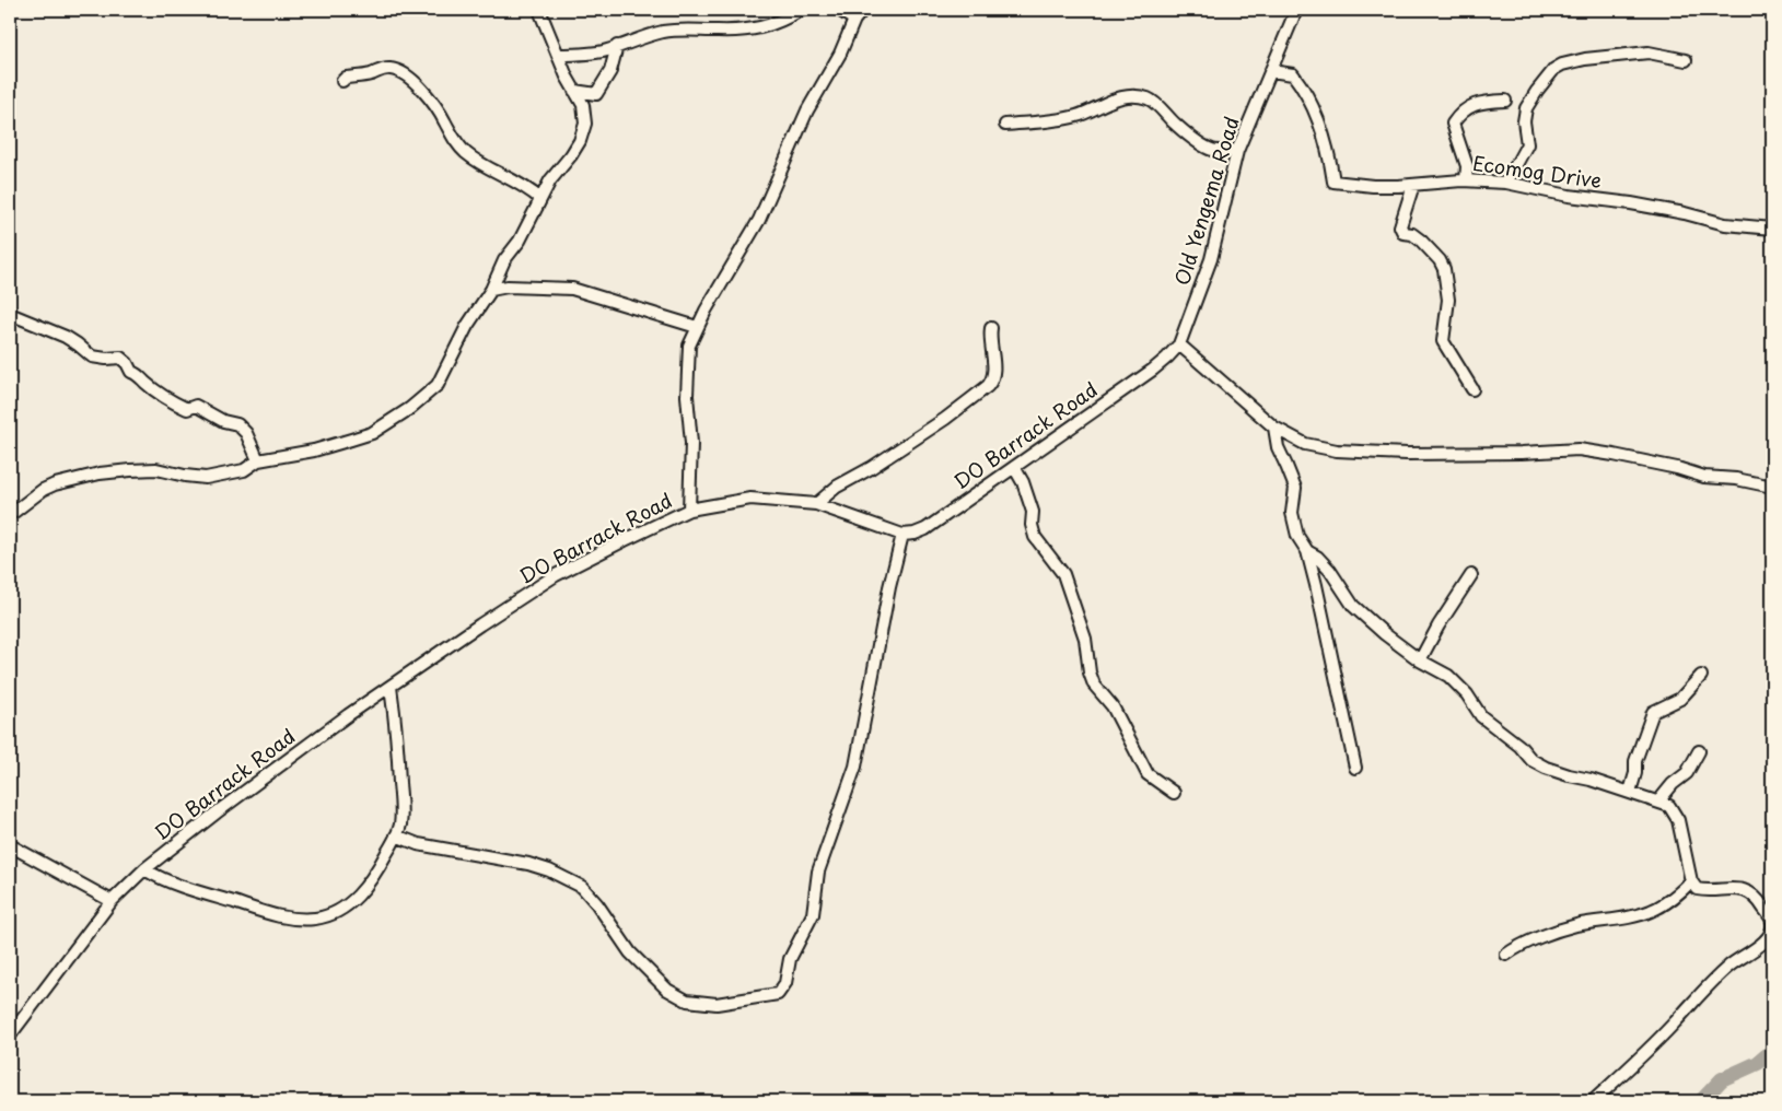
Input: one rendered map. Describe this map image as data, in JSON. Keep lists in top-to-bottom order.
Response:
{
  "streets": {
    "street": ["Ecomog Drive", "Old Yengema Road", "DO Barrack Road"]
  },
  "crossings": [
    ["Ecomog Drive", "Old Yengema Road"],
    ["Old Yengema Road", "DO Barrack Road"]
  ]
}
